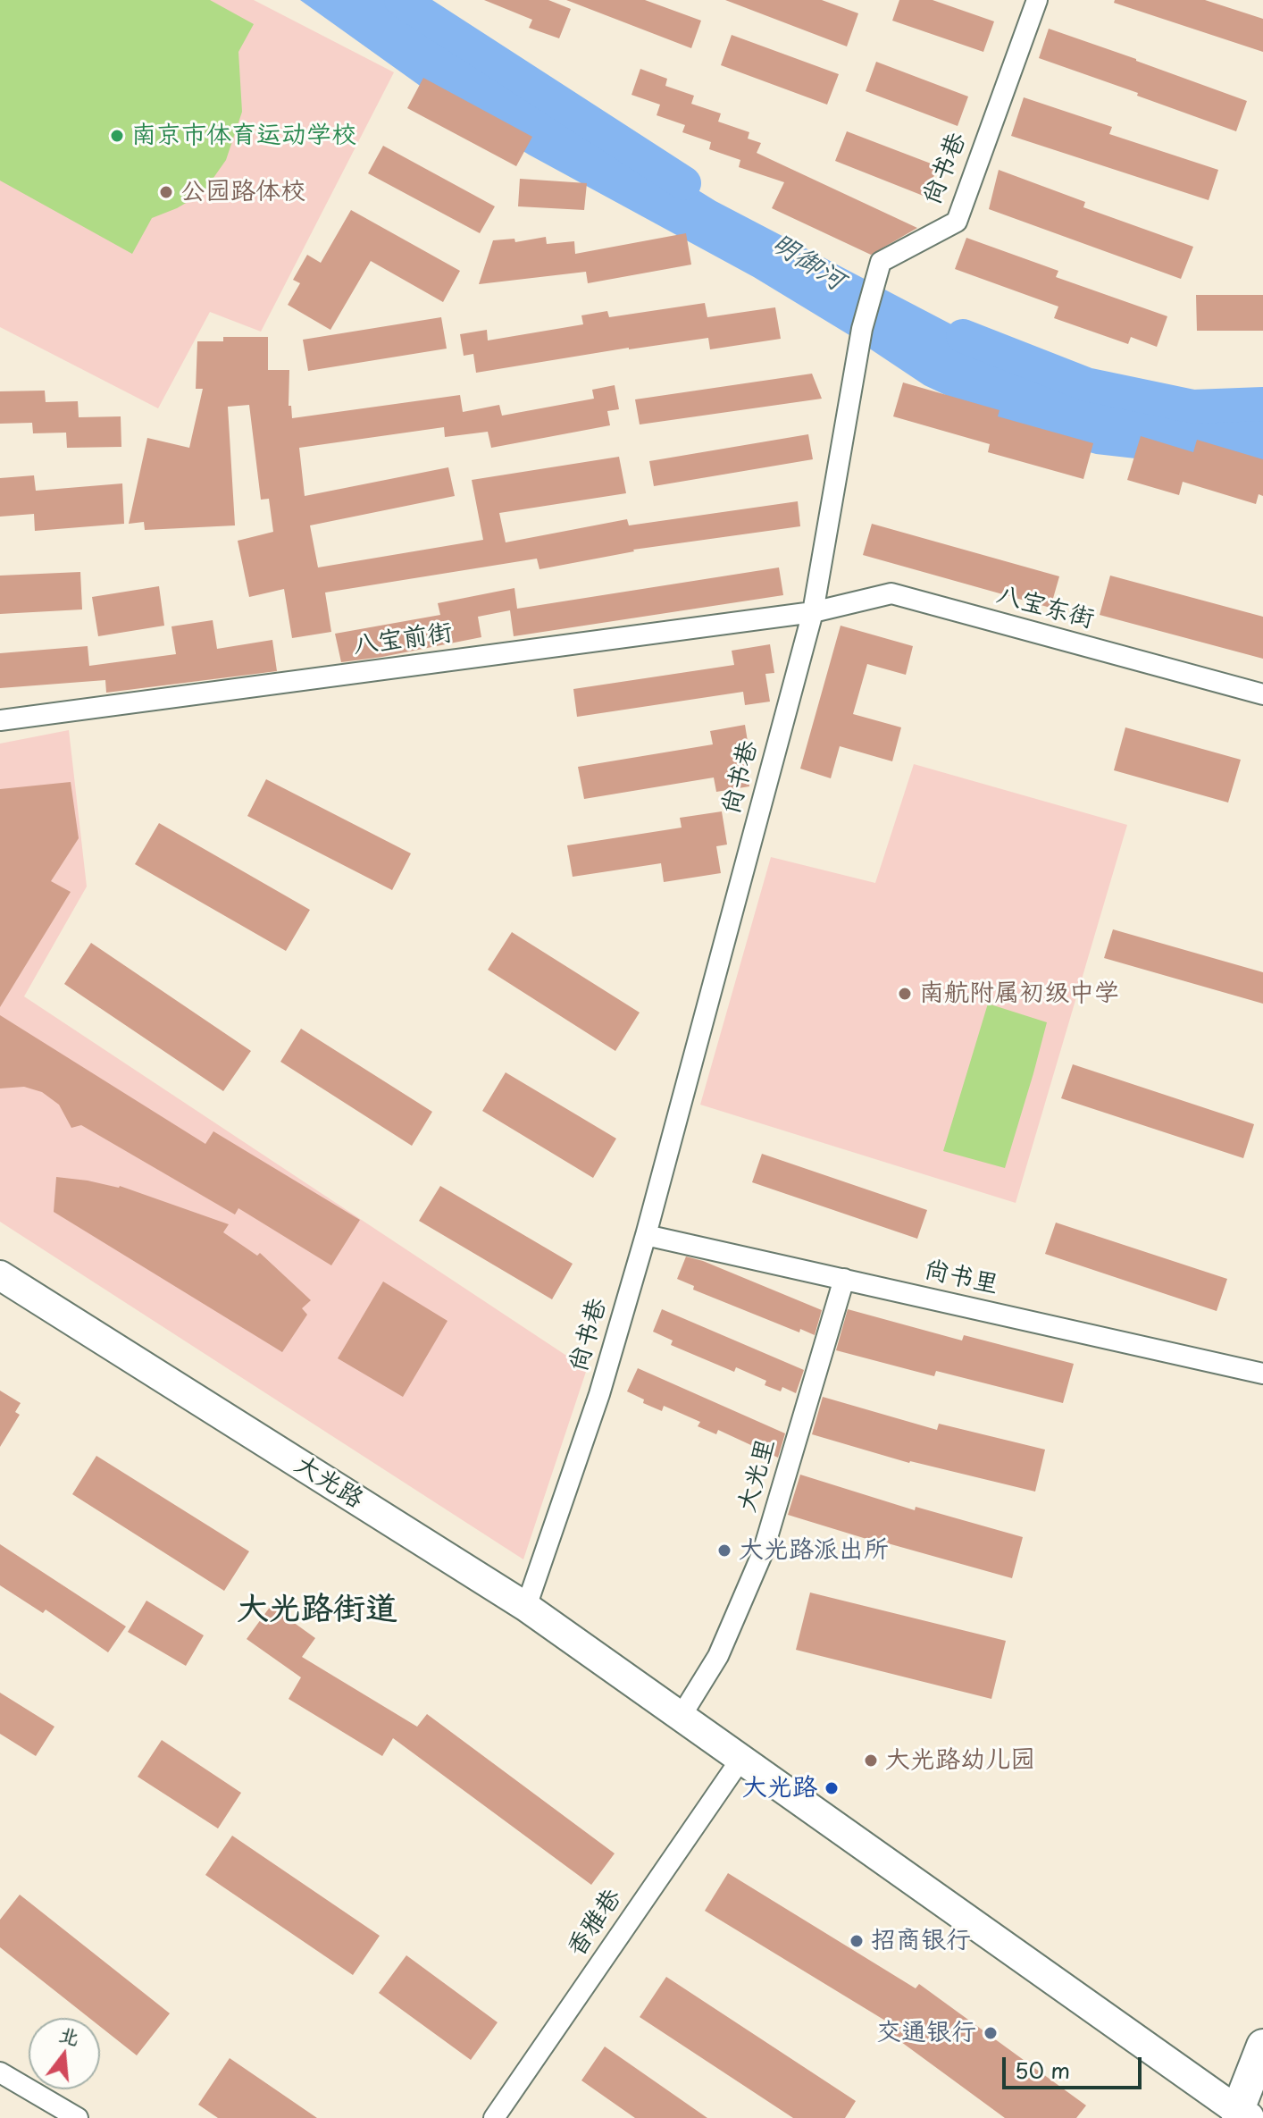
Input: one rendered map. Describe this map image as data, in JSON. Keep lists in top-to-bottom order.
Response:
{
  "streets": {
    "street": [
      "尚书巷",
      "八宝东街",
      "八宝前街",
      "尚书里",
      "大光里",
      "大光路",
      "香雅巷"
    ]
  },
  "crossings": [
    ["尚书巷", "八宝东街"],
    ["尚书巷", "八宝前街"],
    ["尚书巷", "尚书里"],
    ["尚书巷", "大光路"],
    ["八宝东街", "八宝前街"],
    ["尚书里", "大光里"],
    ["大光里", "大光路"],
    ["大光路", "香雅巷"]
  ],
  "districts": ["大光路街道"],
  "water": ["明御河"],
  "places": [
    "南京市体育运动学校",
    "公园路体校",
    "南航附属初级中学",
    "大光路派出所",
    "大光路幼儿园",
    "大光路",
    "招商银行",
    "交通银行"
  ],
  "scale_bar": "50 m",
  "north": "top"
}
